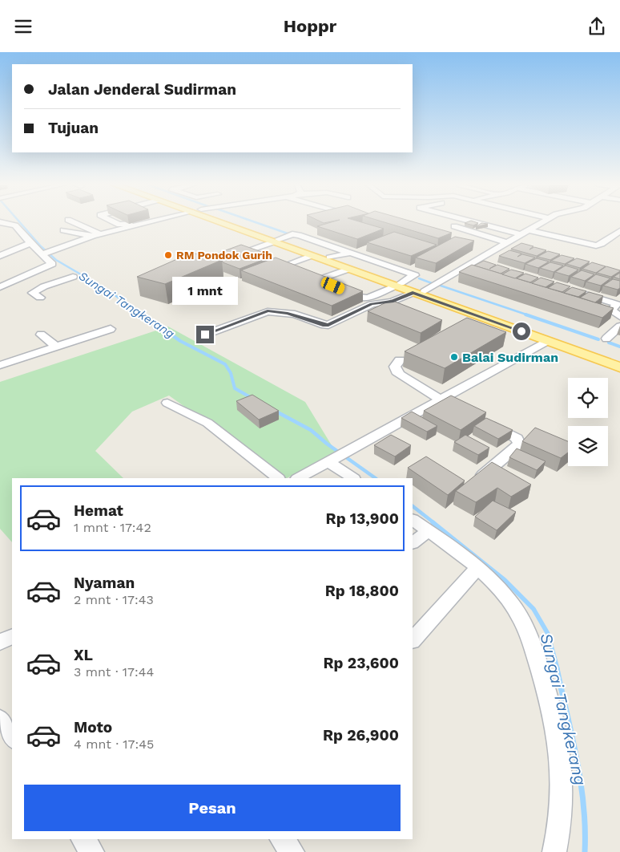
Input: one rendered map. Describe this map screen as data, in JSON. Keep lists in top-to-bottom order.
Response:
{
  "water": ["Sungai Tangkerang"],
  "places": ["RM Pondok Gurih", "Balai Sudirman"],
  "page": {
    "header": "Hoppr",
    "banner": ["Jalan Jenderal Sudirman", "Tujuan"],
    "bubble": "1 mnt",
    "list": [
      {
        "name": "Hemat",
        "note": "1 mnt · 17:42",
        "value": "Rp 13,900"
      },
      {
        "name": "Nyaman",
        "note": "2 mnt · 17:43",
        "value": "Rp 18,800"
      },
      {
        "name": "XL",
        "note": "3 mnt · 17:44",
        "value": "Rp 23,600"
      },
      {
        "name": "Moto",
        "note": "4 mnt · 17:45",
        "value": "Rp 26,900"
      }
    ],
    "buttons": "Pesan"
  }
}
